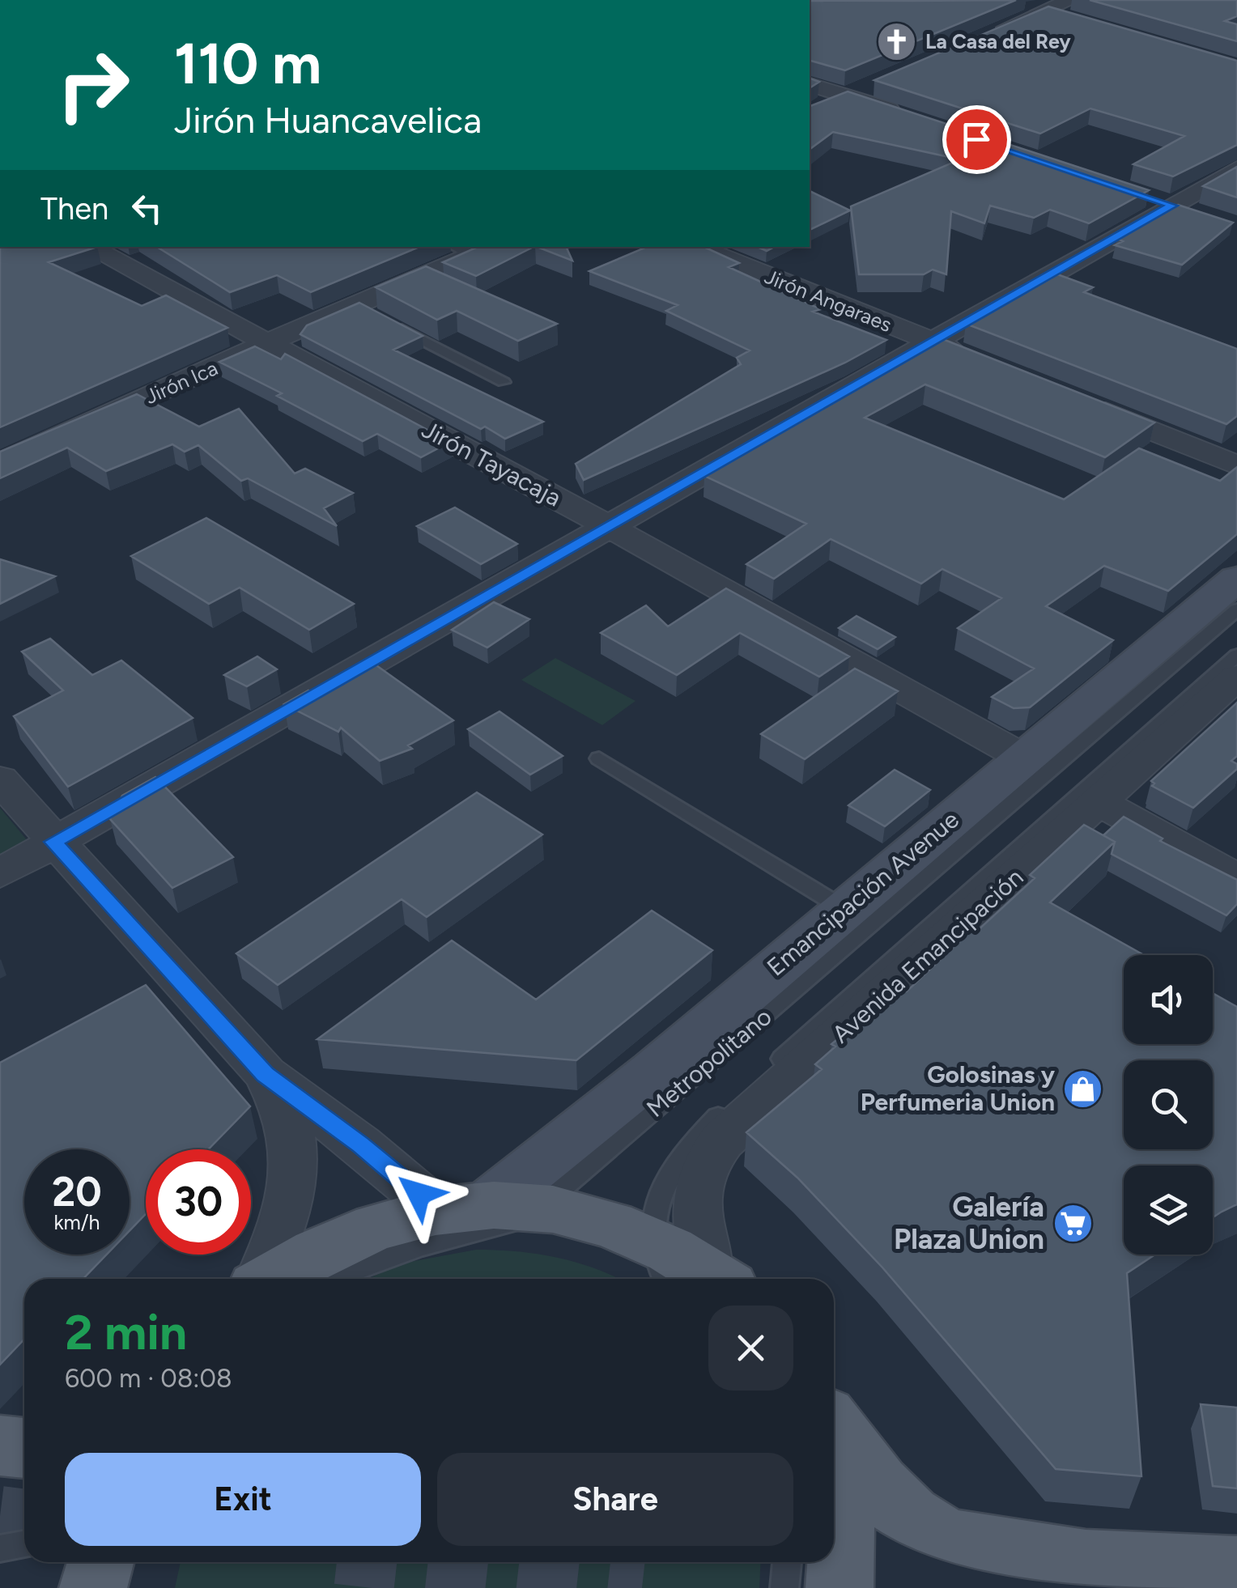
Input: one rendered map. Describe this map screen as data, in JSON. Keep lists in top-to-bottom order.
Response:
{
  "streets": {
    "main road": ["Emancipación Avenue"],
    "street": [
      "Jirón Angaraes",
      "Jirón Ica",
      "Jirón Tayacaja",
      "Avenida Emancipación"
    ],
    "lane": ["Metropolitano"]
  },
  "crossings": [
    ["Jirón Ica", "Jirón Tayacaja"],
    ["Jirón Tayacaja", "Emancipación Avenue"],
    ["Emancipación Avenue", "Metropolitano"],
    ["Avenida Emancipación", "Metropolitano"]
  ],
  "places": {
    "church": ["La Casa del Rey"],
    "shop": ["Golosinas y Perfumeria Union"],
    "supermarket": ["Galería Plaza Union"]
  },
  "page": {
    "turn": ["110 m", "Jirón Huancavelica"],
    "then": "Then",
    "speed": "20 km/h",
    "limit": "30",
    "heading": ["2 min", "600 m · 08:08"],
    "buttons": ["Exit", "Share"]
  }
}
